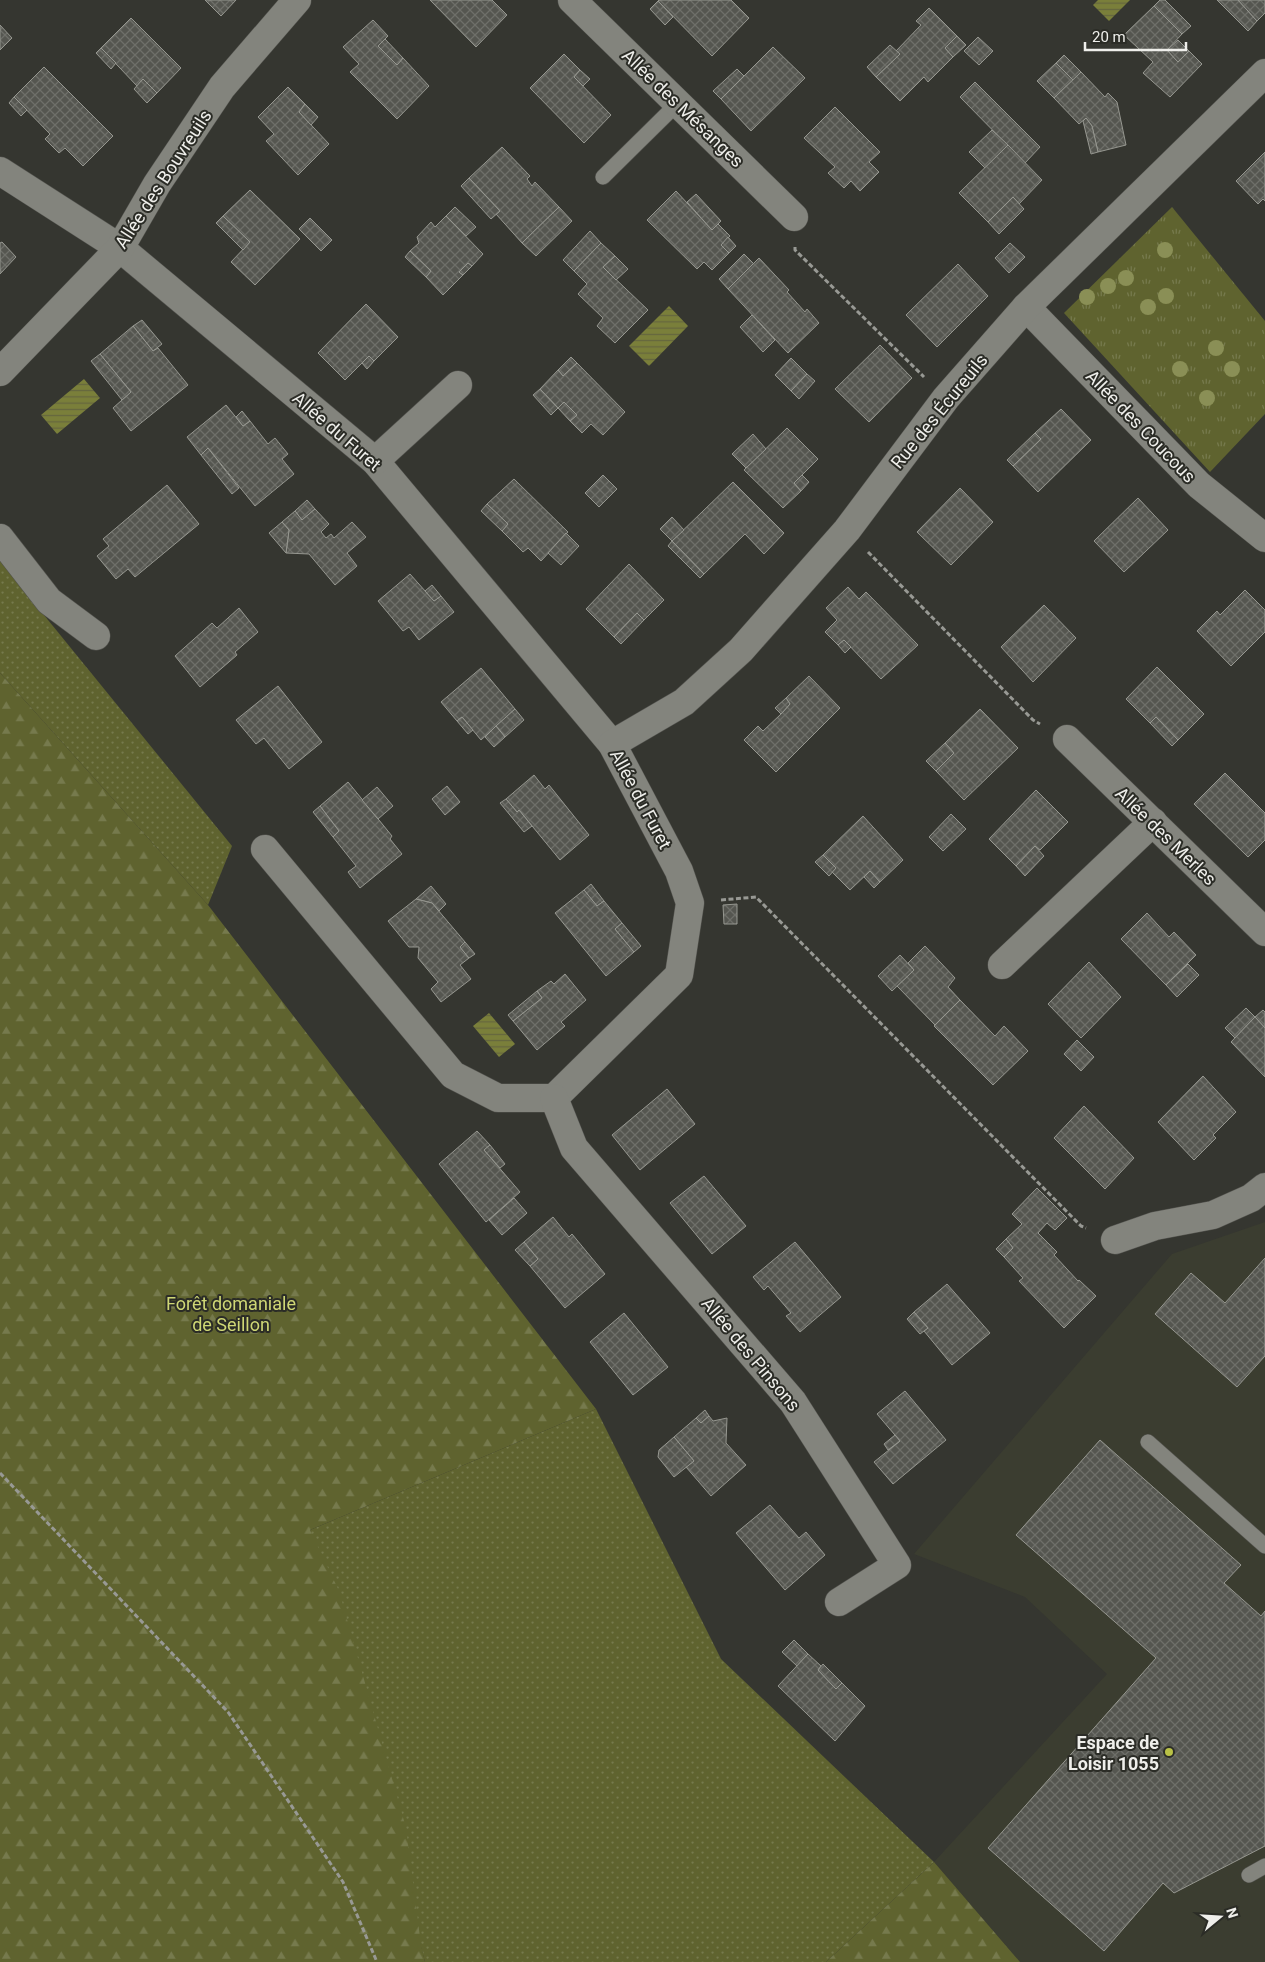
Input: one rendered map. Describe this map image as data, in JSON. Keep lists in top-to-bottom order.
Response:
{
  "streets": {
    "street": [
      "Allée des Mésanges",
      "Allée des Bouvreuils",
      "Rue des Écureuils",
      "Allée des Coucous",
      "Allée du Furet",
      "Allée des Merles",
      "Allée des Pinsons"
    ]
  },
  "crossings": [
    ["Allée des Bouvreuils", "Allée du Furet"],
    ["Rue des Écureuils", "Allée des Coucous"],
    ["Rue des Écureuils", "Allée du Furet"],
    ["Allée du Furet", "Allée des Pinsons"]
  ],
  "parks": ["Forêt domaniale de Seillon"],
  "places": ["Espace de Loisir 1055"],
  "scale_bar": "20 m",
  "north": "right"
}
